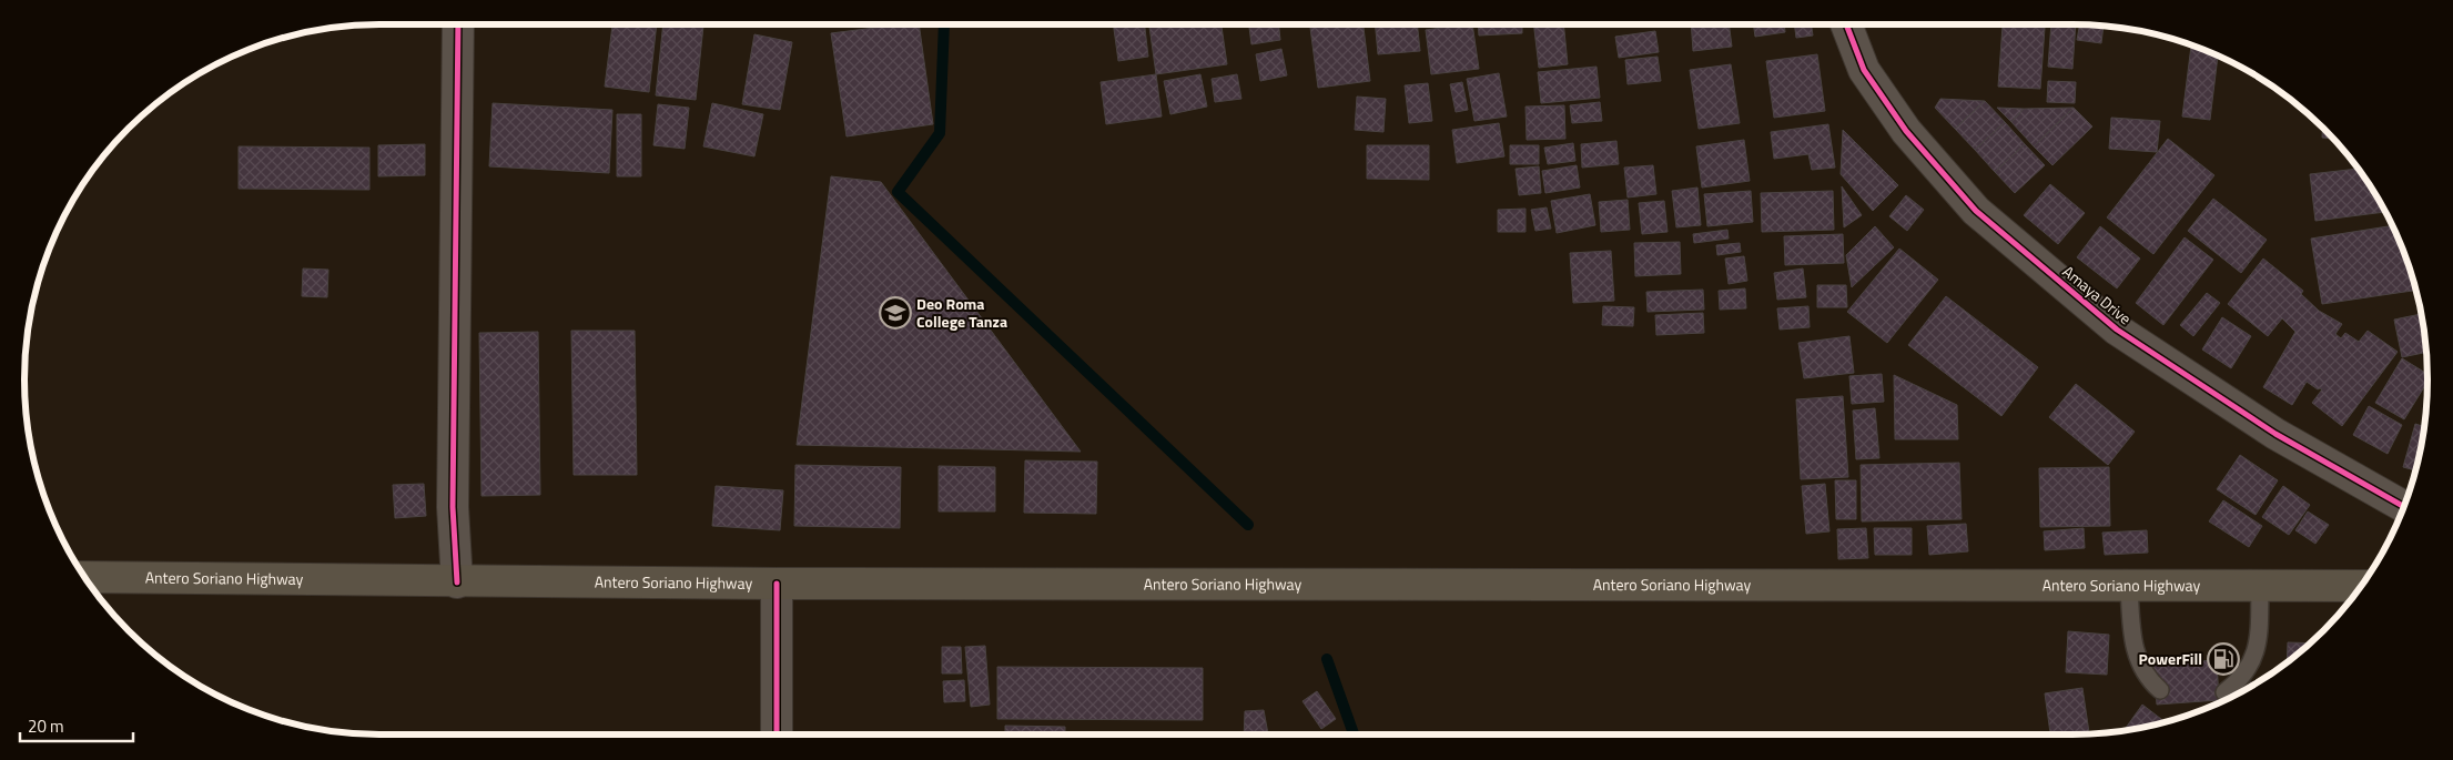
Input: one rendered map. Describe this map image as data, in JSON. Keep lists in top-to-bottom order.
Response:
{
  "streets": {
    "main road": ["Antero Soriano Highway"],
    "street": ["Amaya Drive"]
  },
  "places": {
    "school or university": ["Deo Roma College Tanza"],
    "fuel station": ["PowerFill"]
  },
  "scale_bar": "20 m"
}
